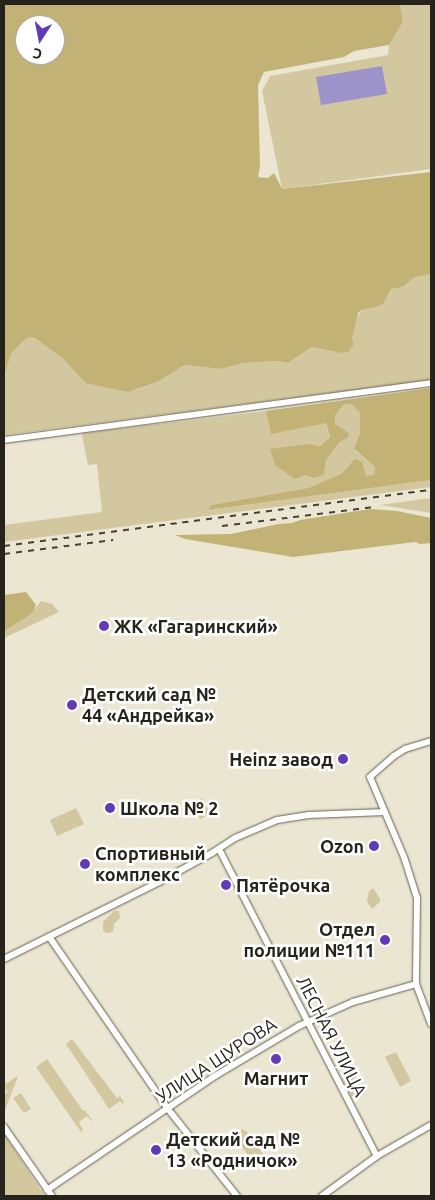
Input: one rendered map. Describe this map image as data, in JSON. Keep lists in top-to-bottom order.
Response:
{
  "streets": {
    "street": ["ЛЕСНАЯ УЛИЦА", "УЛИЦА ЩУРОВА"]
  },
  "crossings": [
    ["ЛЕСНАЯ УЛИЦА", "УЛИЦА ЩУРОВА"]
  ],
  "places": [
    "ЖК «Гагаринский»",
    "Детский сад № 44 «Андрейка»",
    "Heinz завод",
    "Школа № 2",
    "Ozon",
    "Спортивный комплекс",
    "Пятёрочка",
    "Отдел полиции №111",
    "Магнит",
    "Детский сад № 13 «Родничок»"
  ],
  "north": "bottom"
}
